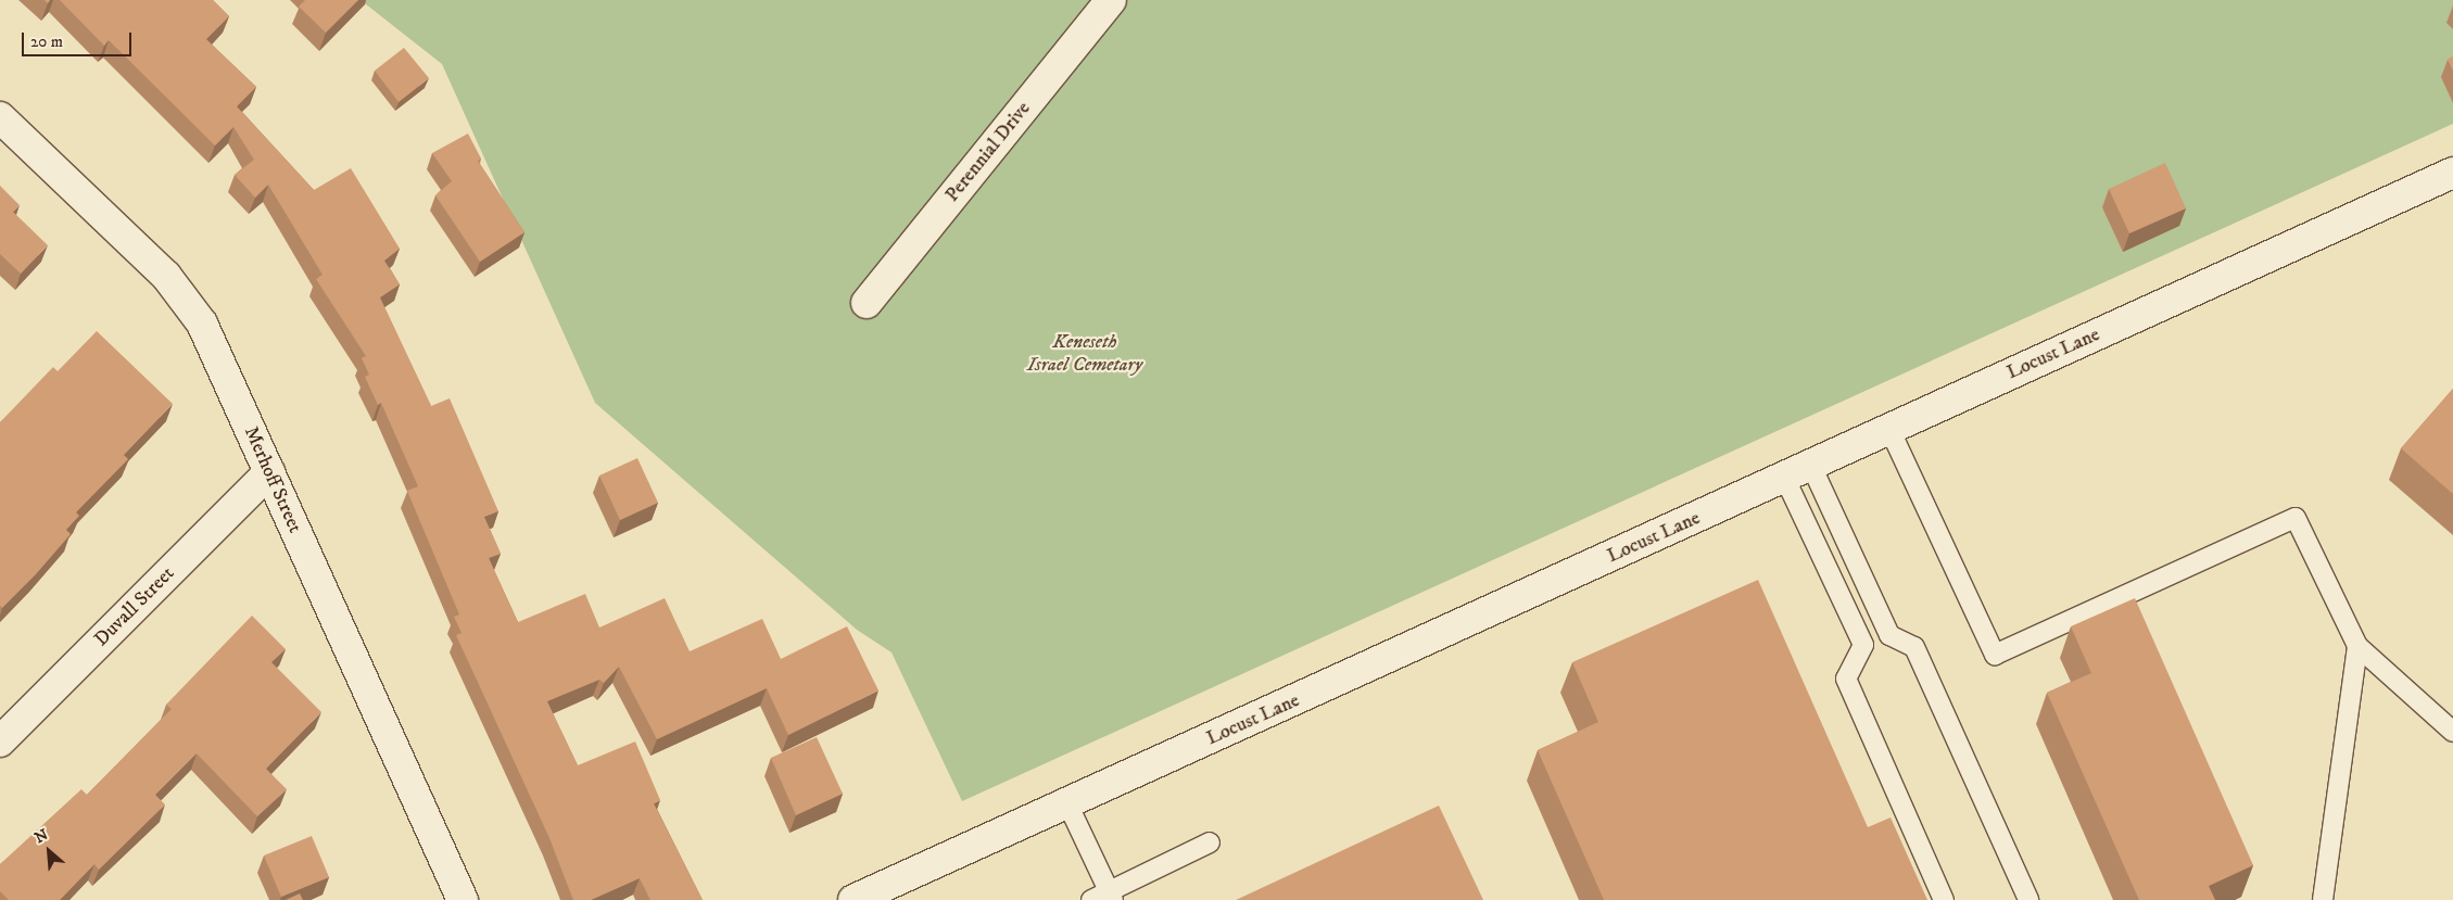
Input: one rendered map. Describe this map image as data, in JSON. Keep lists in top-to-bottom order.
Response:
{
  "streets": {
    "street": [
      "Perennial Drive",
      "Locust Lane",
      "Merhoff Street",
      "Duvall Street"
    ]
  },
  "crossings": [
    ["Merhoff Street", "Duvall Street"]
  ],
  "parks": ["Keneseth Israel Cemetary"],
  "scale_bar": "20 m",
  "north": "top left"
}
